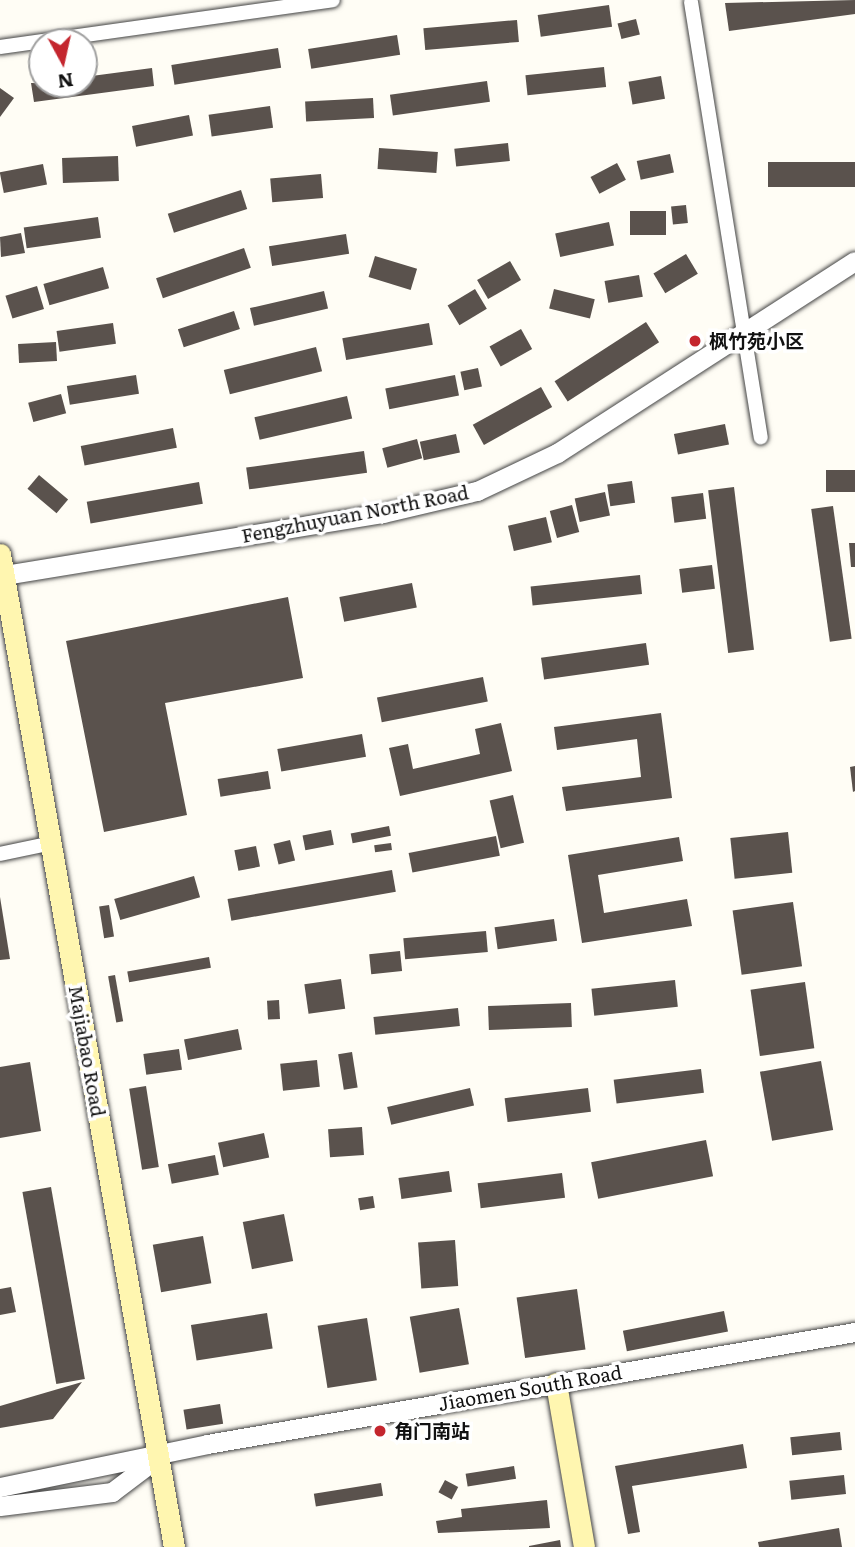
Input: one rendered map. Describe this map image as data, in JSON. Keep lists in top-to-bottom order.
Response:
{
  "streets": {
    "main road": ["Majiabao Road"],
    "street": ["Fengzhuyuan North Road", "Jiaomen South Road"]
  },
  "crossings": [
    ["Fengzhuyuan North Road", "Majiabao Road"],
    ["Majiabao Road", "Jiaomen South Road"]
  ],
  "places": ["枫竹苑小区", "角门南站"],
  "north": "bottom"
}
